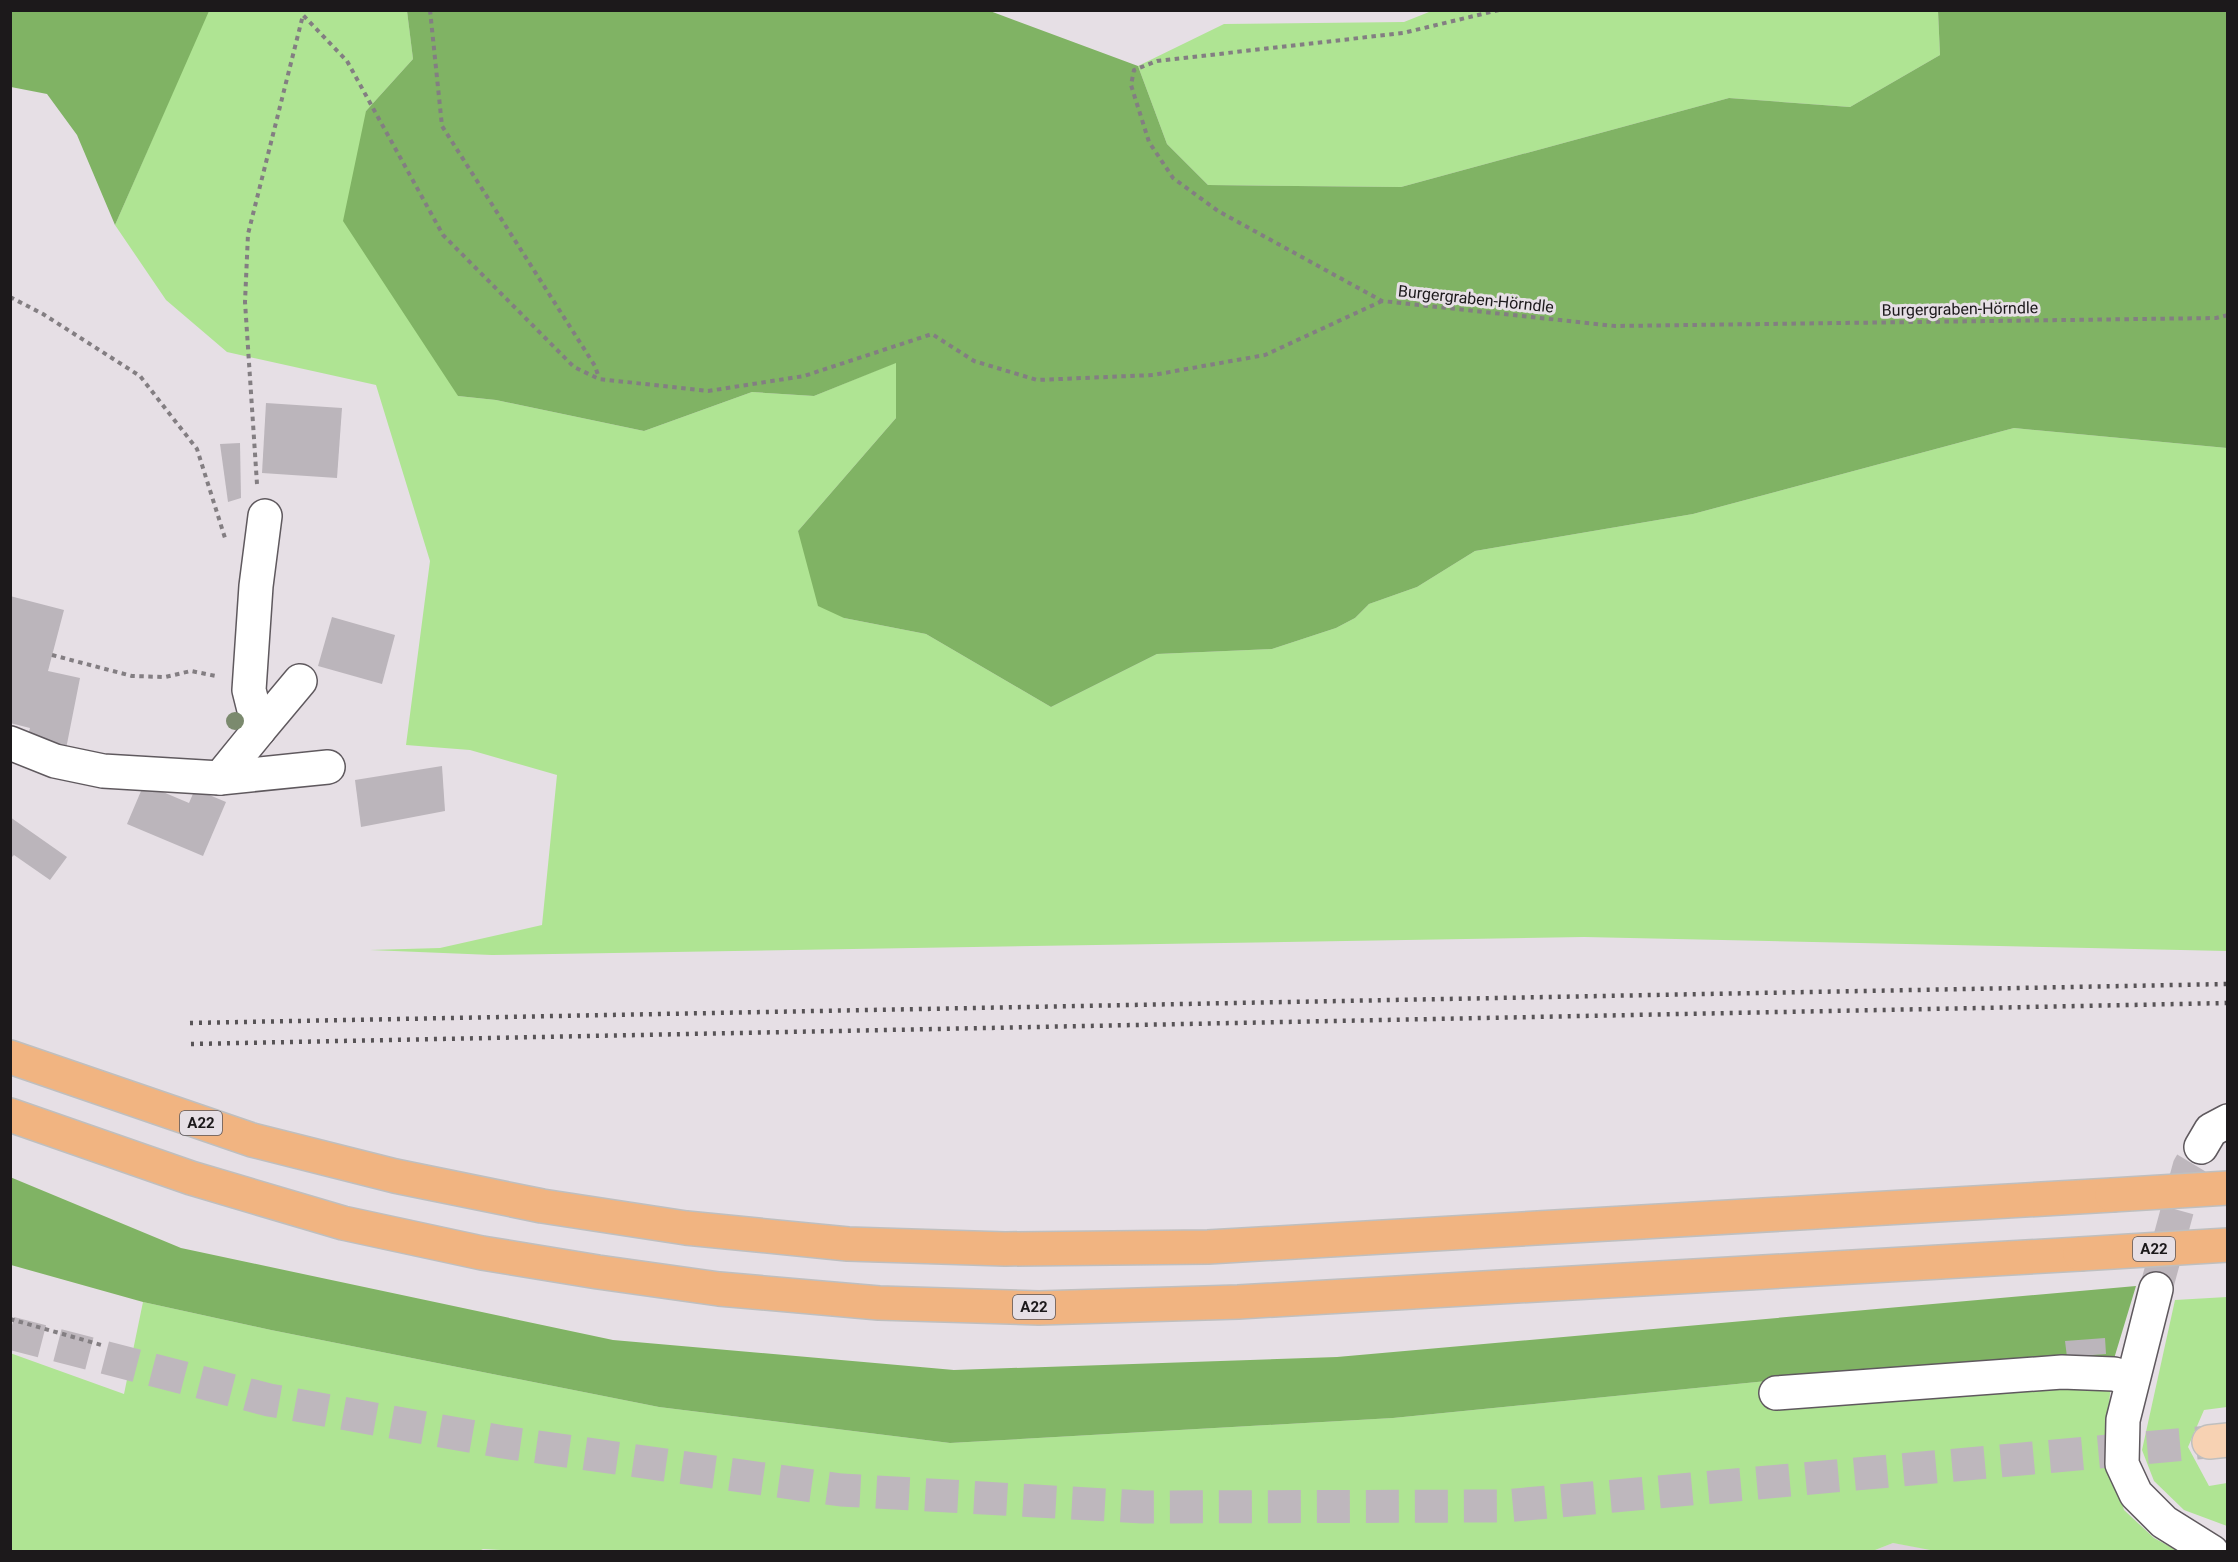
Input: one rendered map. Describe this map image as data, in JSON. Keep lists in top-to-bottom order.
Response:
{
  "streets": {
    "highway": ["A22"],
    "path": ["Burgergraben-Hörndle"]
  }
}
